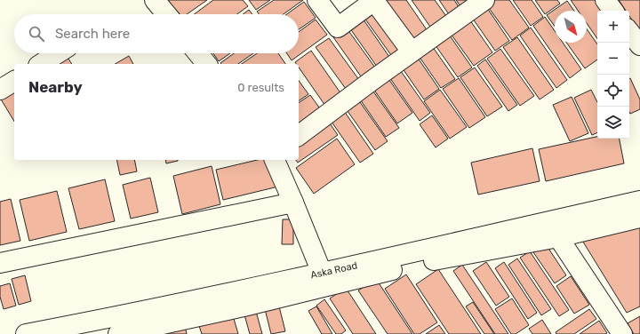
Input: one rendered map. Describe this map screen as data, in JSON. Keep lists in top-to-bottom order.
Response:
{
  "streets": {
    "main road": ["Aska Road"]
  },
  "north": "bottom right",
  "page": {
    "map_buttons": ["+", "−"],
    "search": "Search here",
    "heading": ["Nearby", "0 results"]
  }
}
